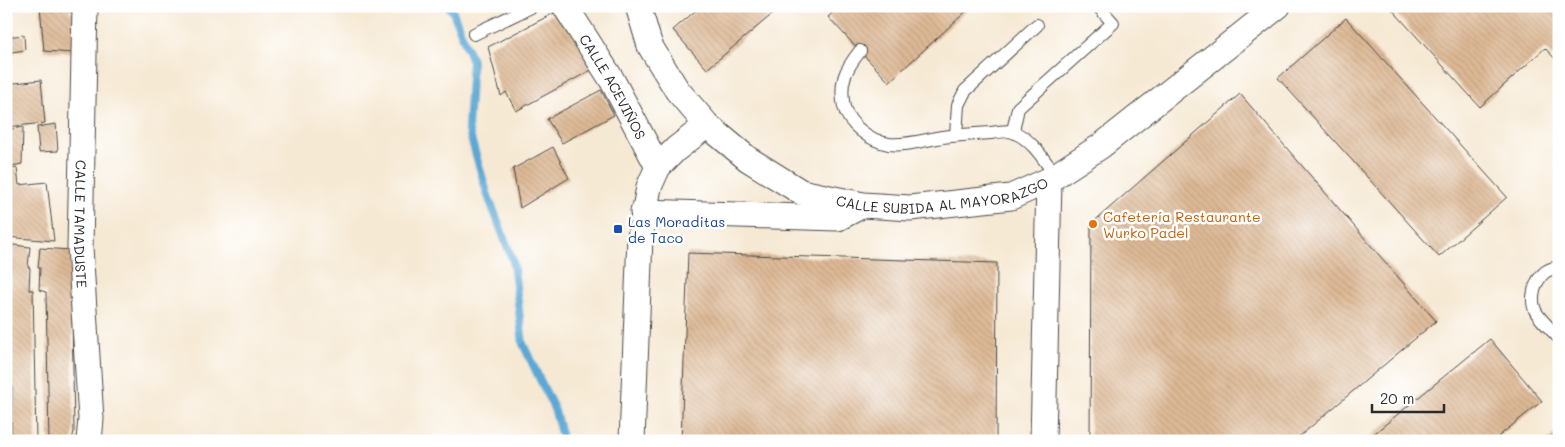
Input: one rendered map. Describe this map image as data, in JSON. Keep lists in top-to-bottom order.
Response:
{
  "streets": {
    "street": ["CALLE ACEVIÑOS", "CALLE SUBIDA AL MAYORAZGO", "CALLE TAMADUSTE"]
  },
  "places": {
    "other": ["Cafetería Restaurante Wurko Padel"],
    "transit": ["Las Moraditas de Taco"]
  },
  "scale_bar": "20 m"
}
